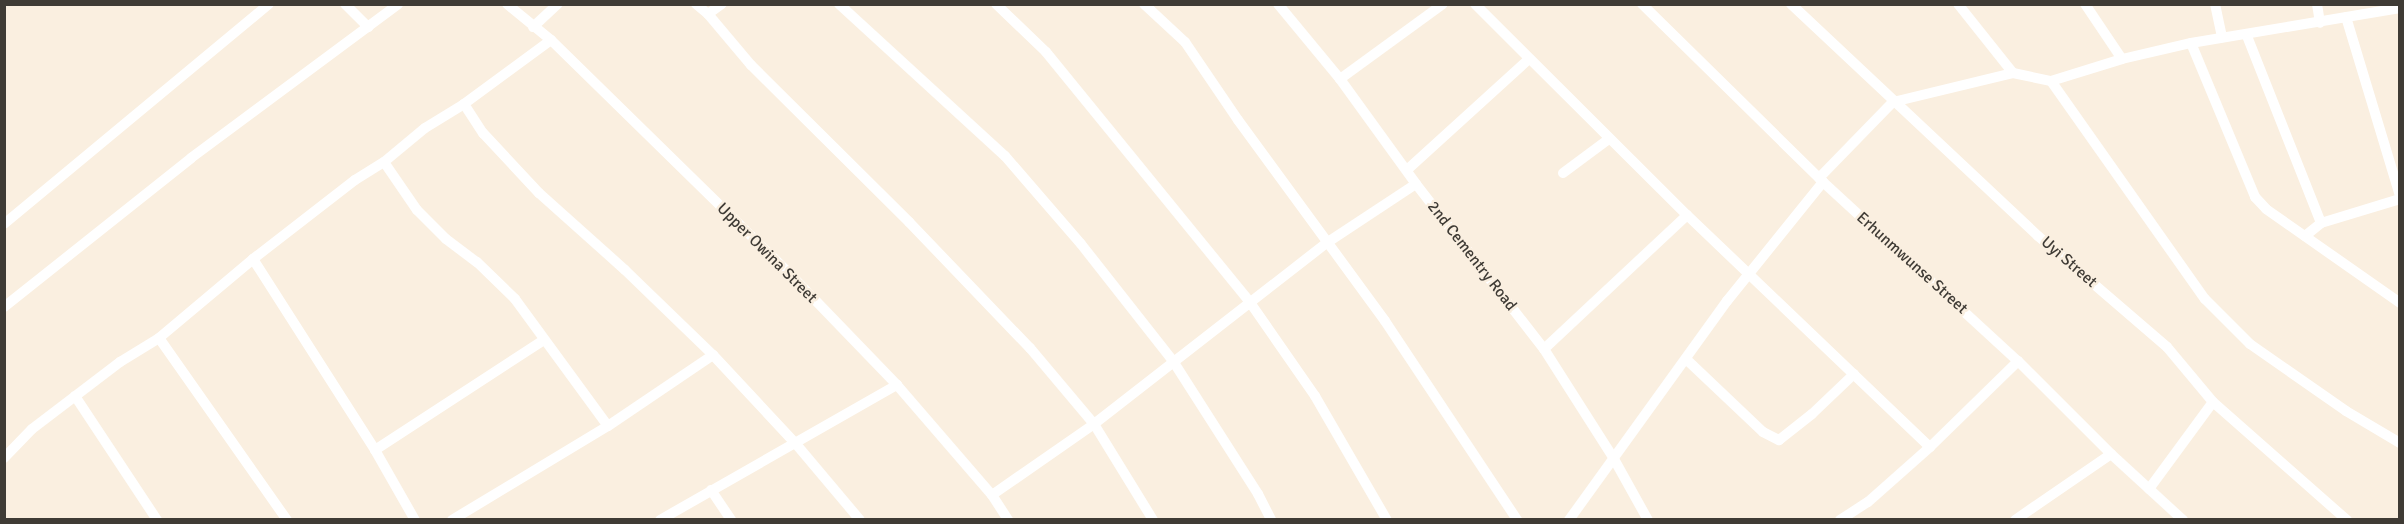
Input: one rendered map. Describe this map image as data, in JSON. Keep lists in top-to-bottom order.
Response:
{
  "streets": {
    "street": [
      "Upper Owina Street",
      "2nd Cementry Road",
      "Uyi Street",
      "Erhunmwunse Street"
    ]
  }
}
